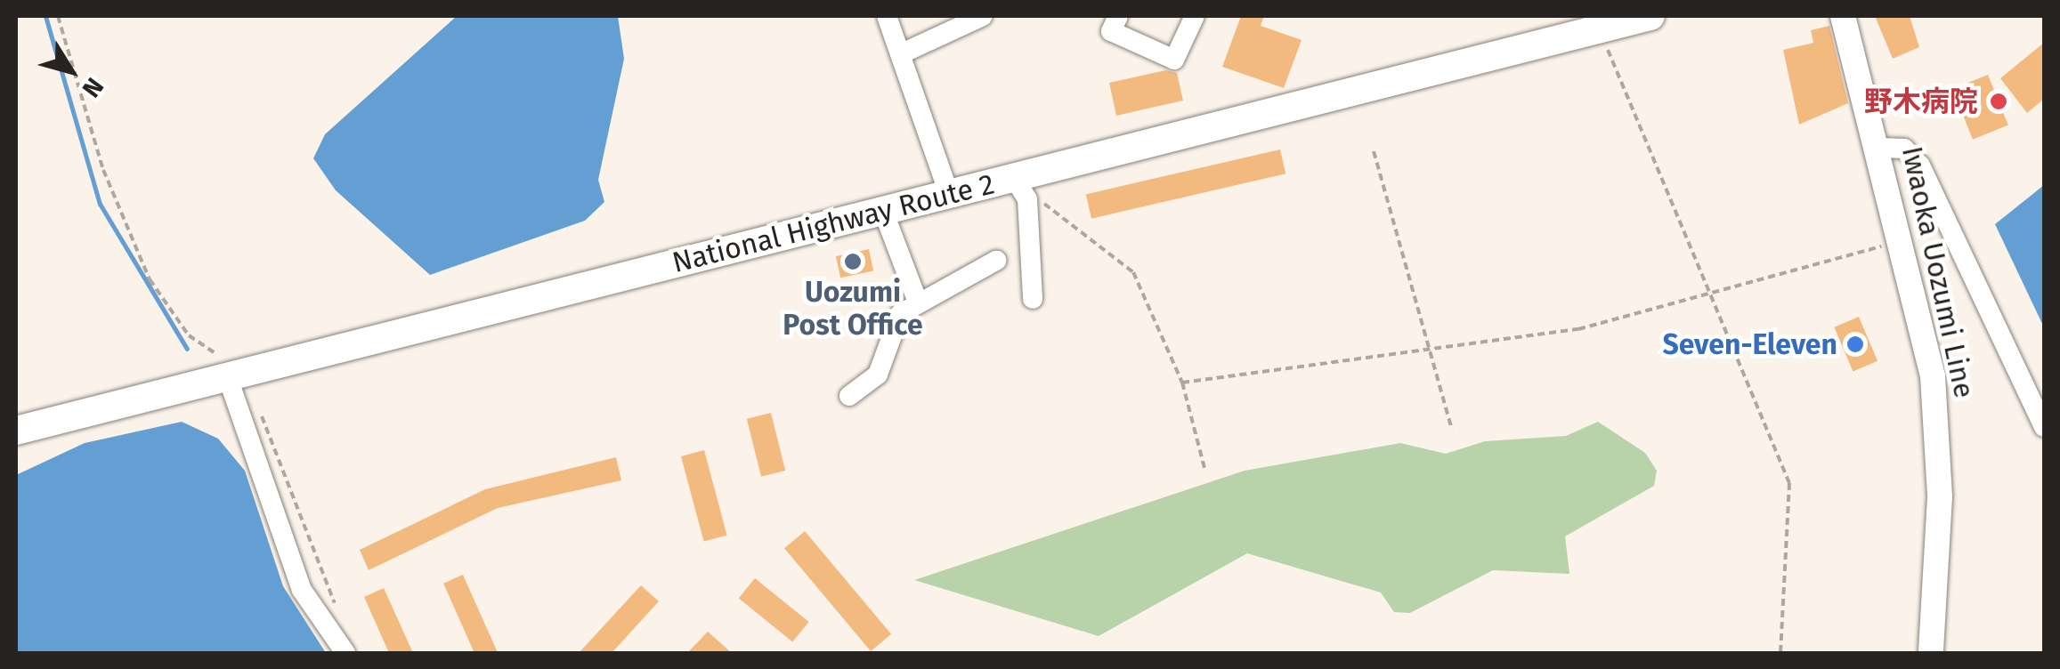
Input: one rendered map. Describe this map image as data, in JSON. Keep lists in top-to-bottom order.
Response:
{
  "streets": {
    "highway": ["National Highway Route 2"],
    "main road": ["Iwaoka Uozumi Line"]
  },
  "places": ["野木病院", "Uozumi Post Office", "Seven-Eleven"],
  "north": "bottom right"
}
